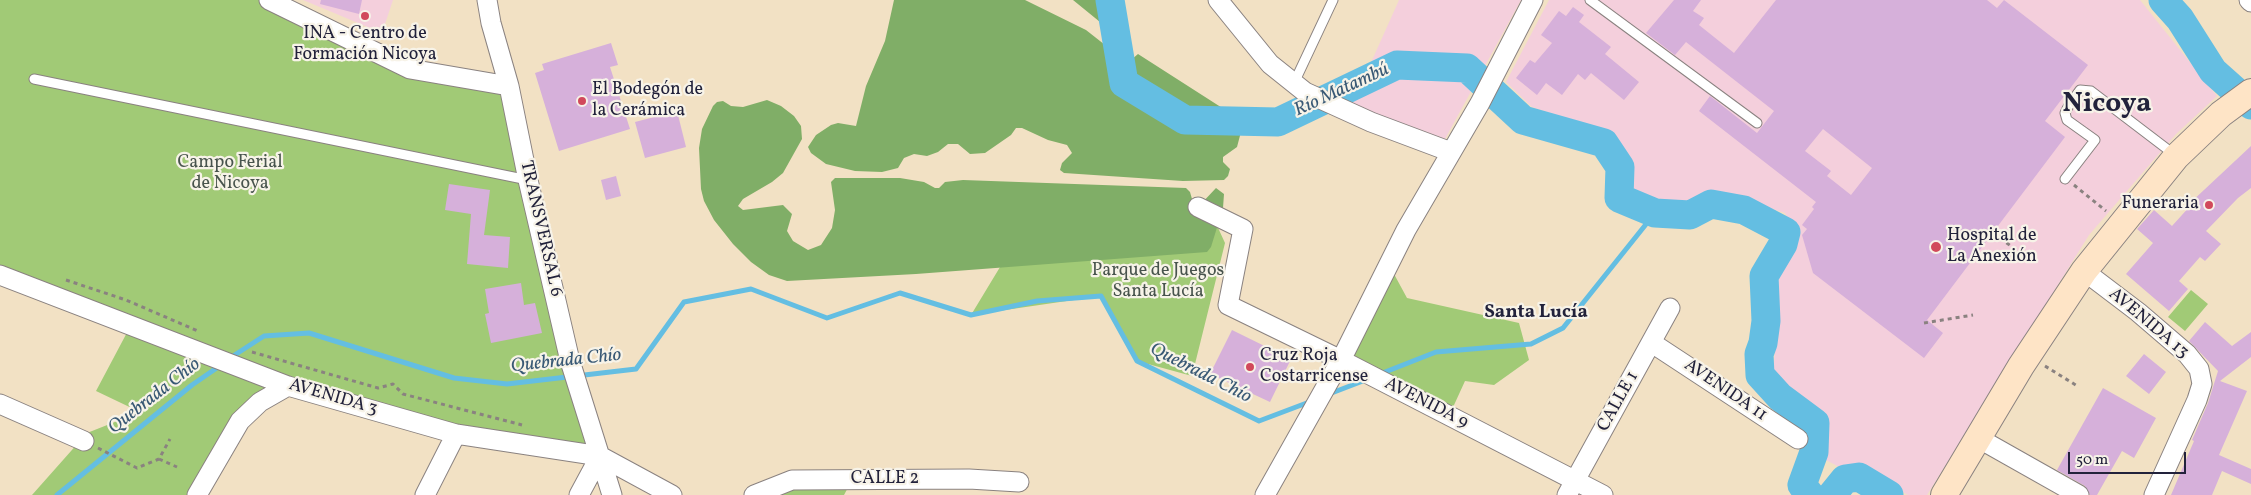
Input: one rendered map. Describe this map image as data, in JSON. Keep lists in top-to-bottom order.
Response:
{
  "streets": {
    "street": [
      "TRANSVERSAL 6",
      "AVENIDA 13",
      "AVENIDA 11",
      "AVENIDA 3",
      "CALLE 1",
      "AVENIDA 9",
      "CALLE 2"
    ]
  },
  "crossings": [
    ["TRANSVERSAL 6", "AVENIDA 3"],
    ["AVENIDA 11", "CALLE 1"],
    ["CALLE 1", "AVENIDA 9"]
  ],
  "districts": ["Nicoya", "Santa Lucía"],
  "water": ["Río Matambú", "Quebrada Chío"],
  "parks": ["Campo Ferial de Nicoya", "Parque de Juegos Santa Lucía"],
  "places": [
    "INA - Centro de Formación Nicoya",
    "El Bodegón de la Cerámica",
    "Funeraria",
    "Hospital de La Anexión",
    "Cruz Roja Costarricense"
  ],
  "scale_bar": "50 m"
}
